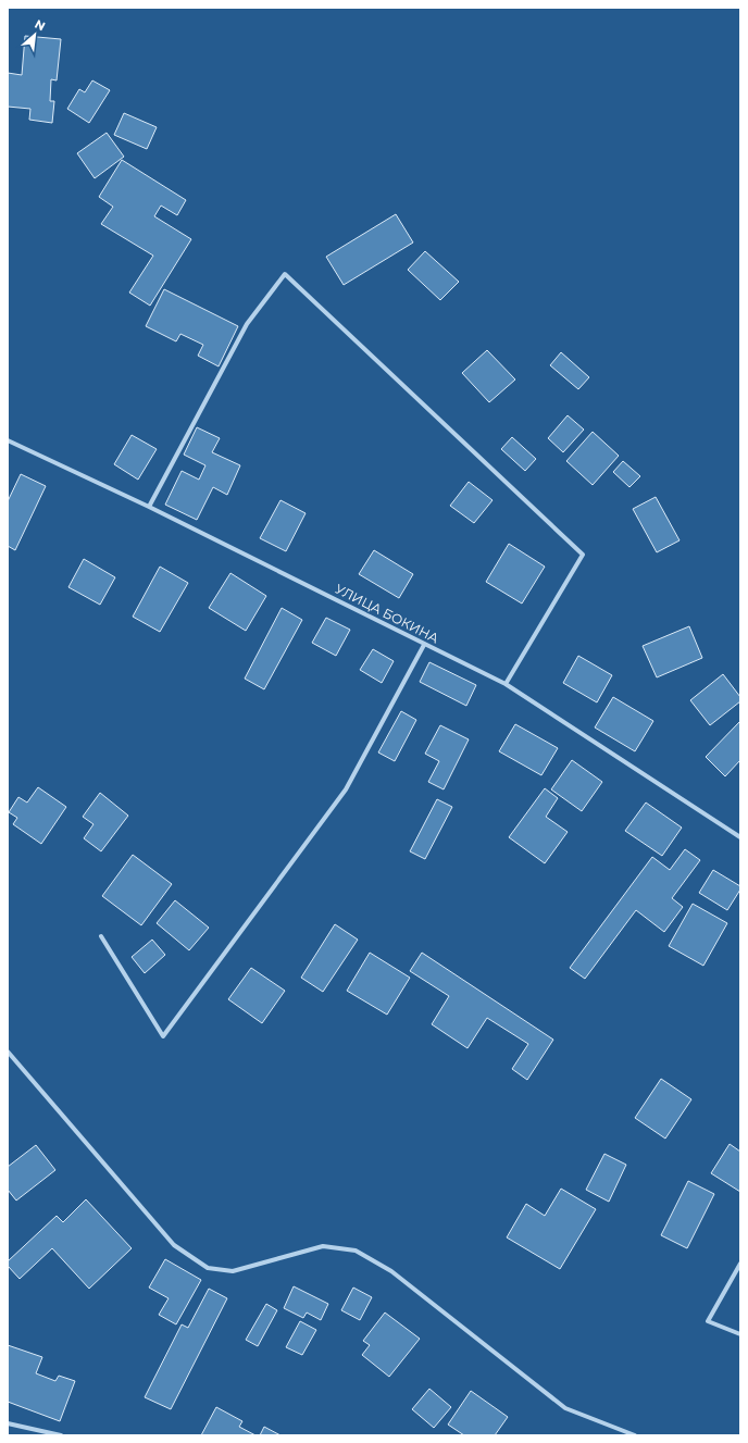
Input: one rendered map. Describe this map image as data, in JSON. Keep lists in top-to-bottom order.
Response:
{
  "streets": {
    "street": ["УЛИЦА БОКИНА"]
  },
  "north": "top right"
}
